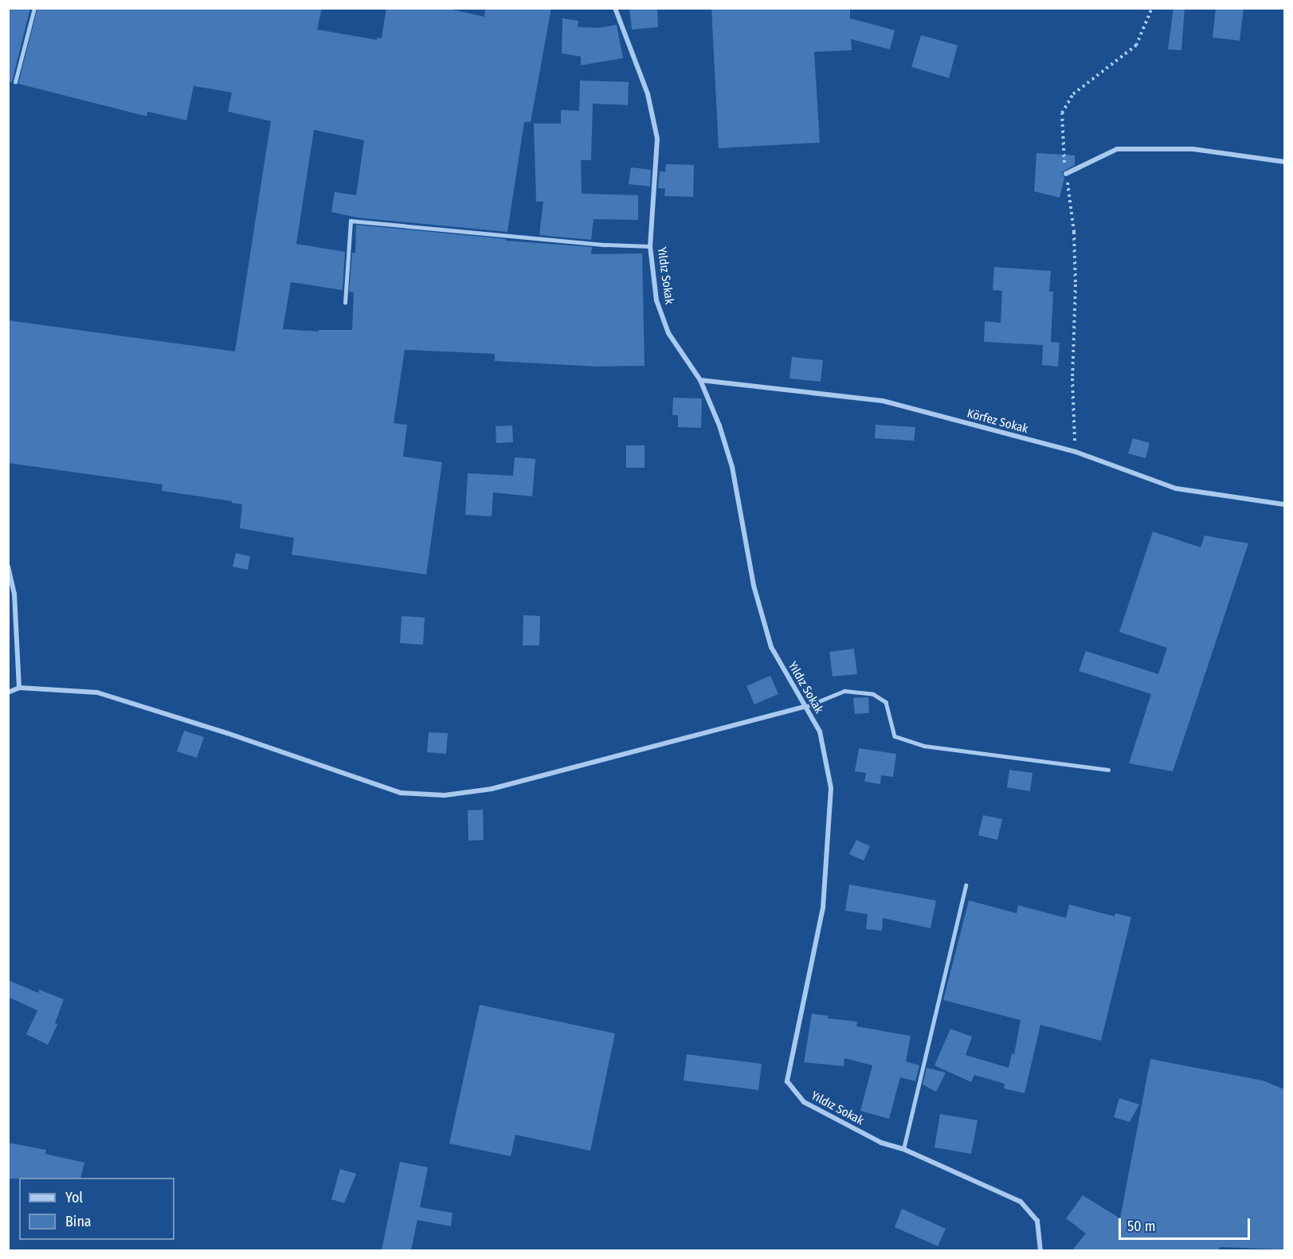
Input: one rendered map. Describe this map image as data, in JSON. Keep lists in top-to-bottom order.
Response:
{
  "streets": {
    "street": ["Yıldız Sokak", "Körfez Sokak"]
  },
  "crossings": [
    ["Yıldız Sokak", "Körfez Sokak"]
  ],
  "legend": ["Yol", "Bina"],
  "scale_bar": "50 m"
}
